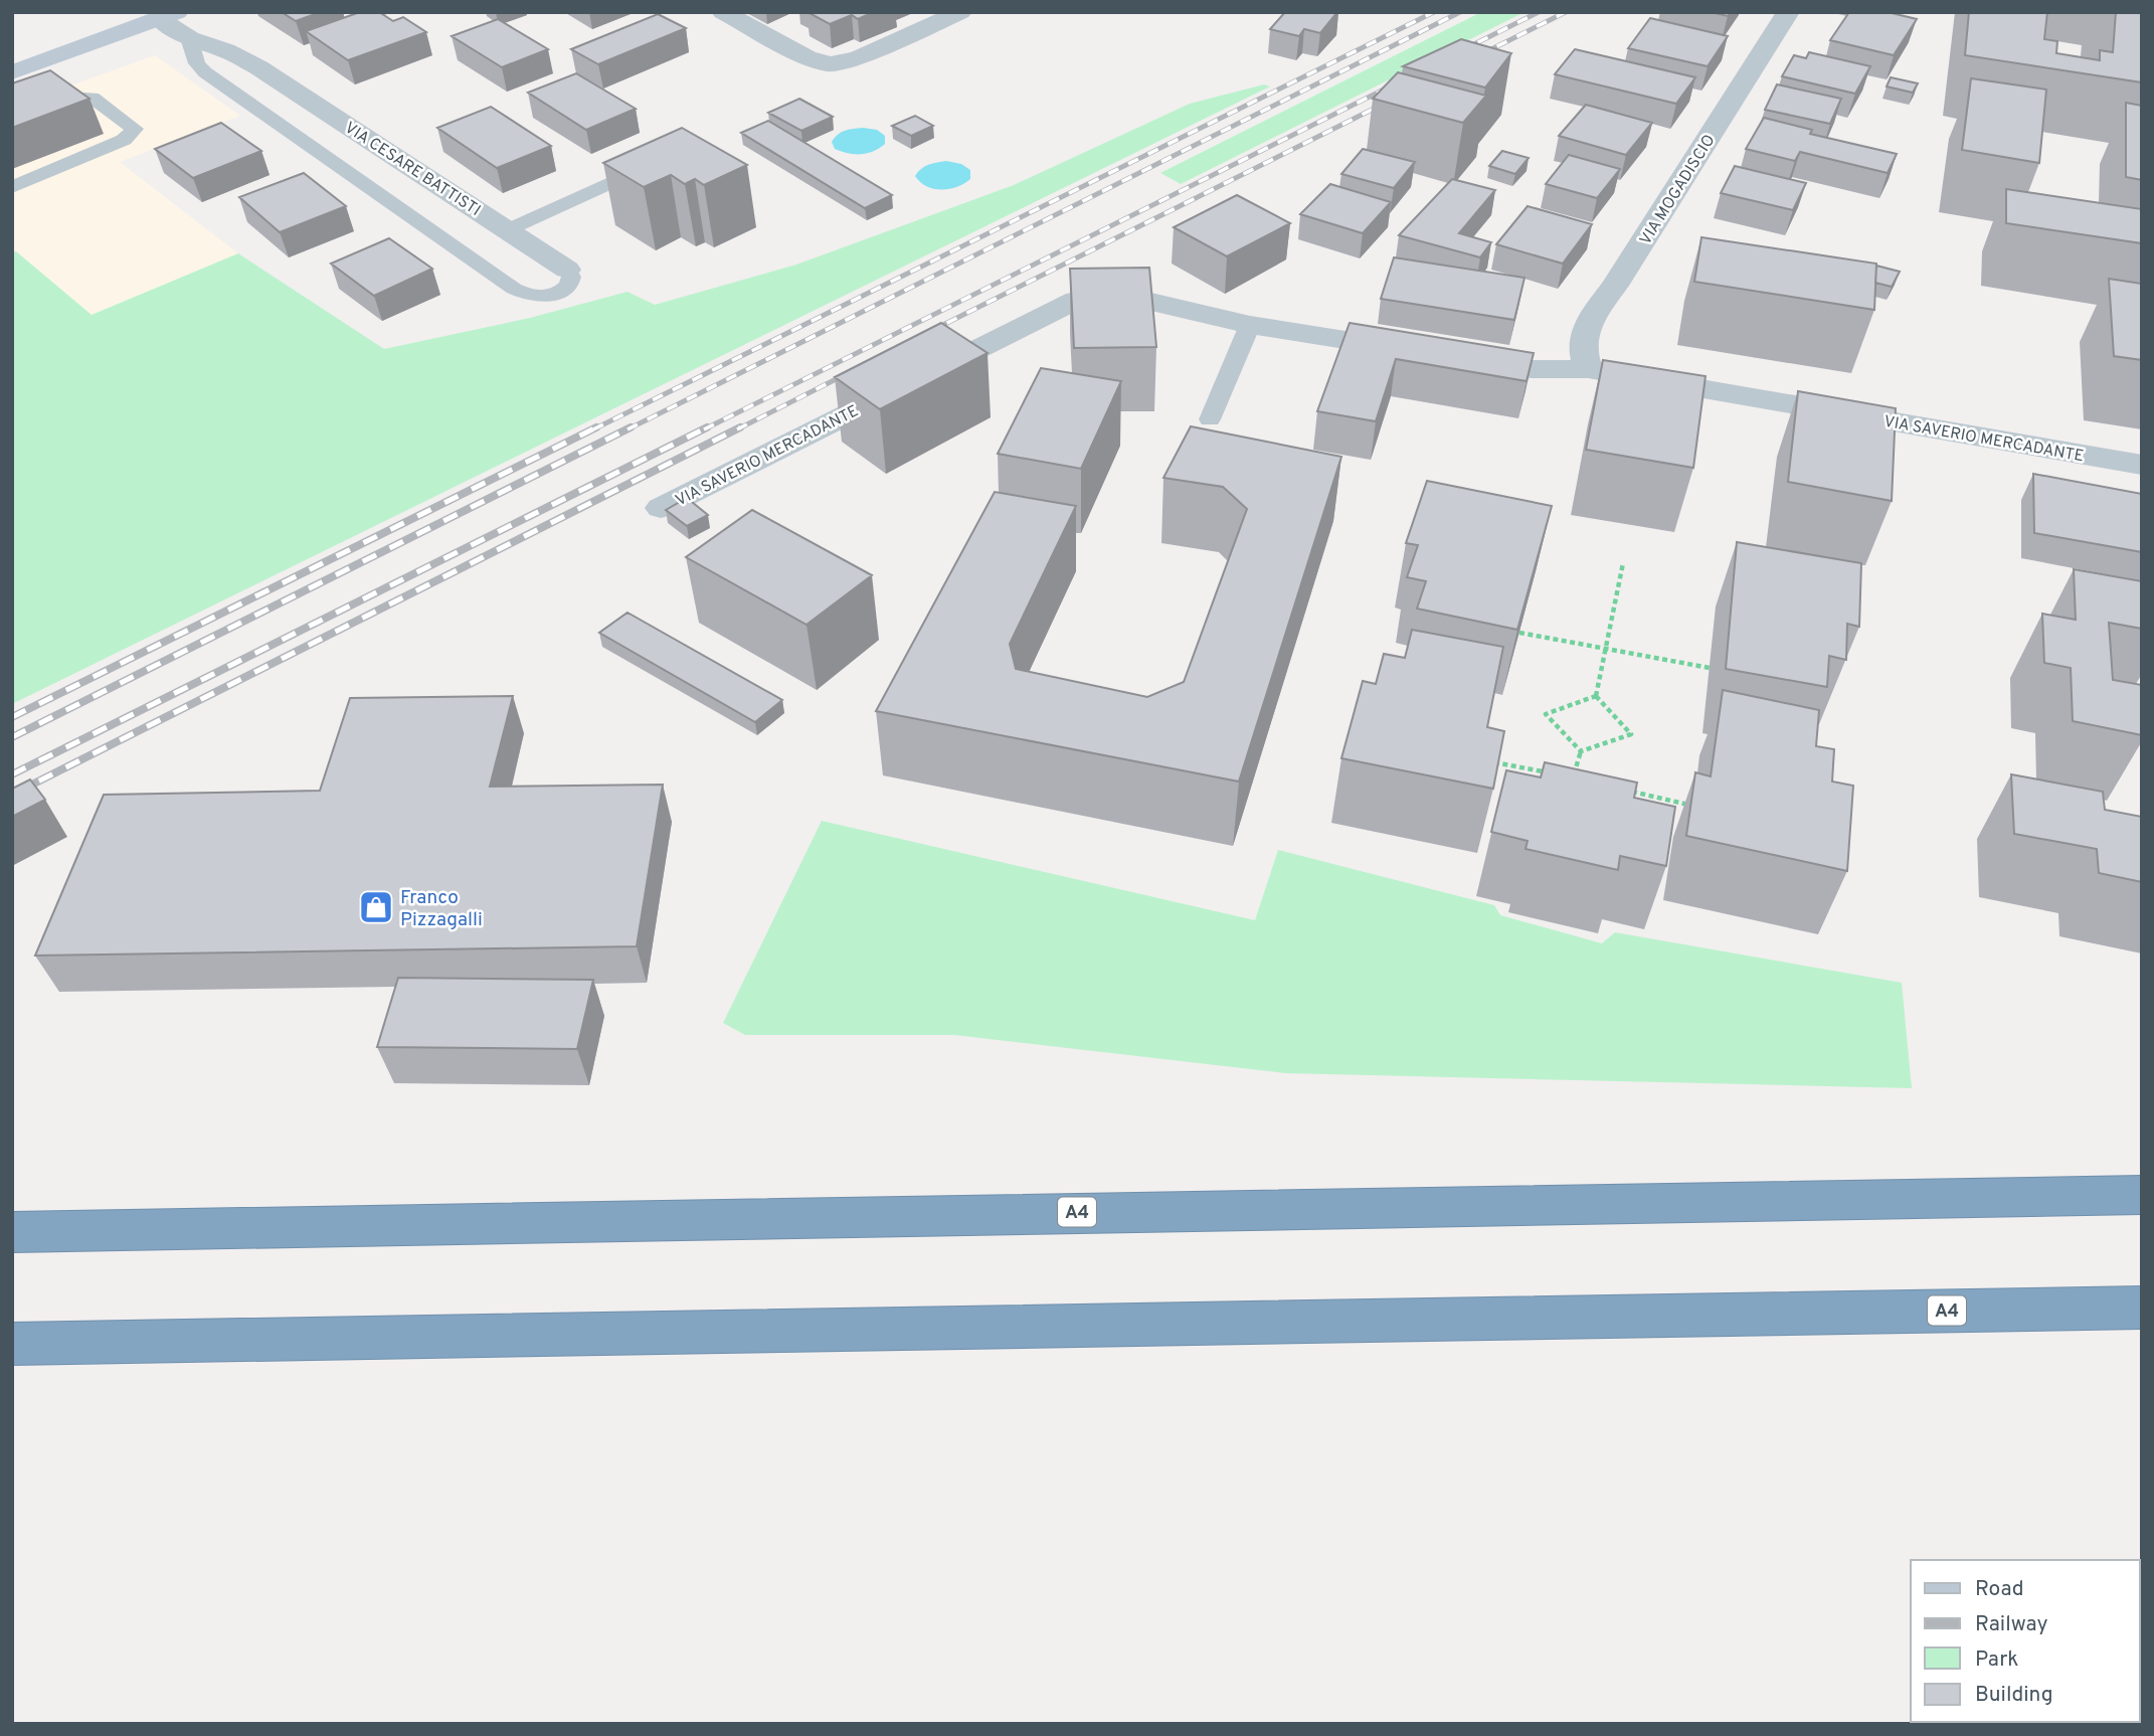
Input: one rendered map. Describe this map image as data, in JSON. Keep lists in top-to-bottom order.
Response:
{
  "streets": {
    "highway": ["A4"],
    "street": ["VIA CESARE BATTISTI", "VIA MOGADISCIO", "VIA SAVERIO MERCADANTE"]
  },
  "crossings": [
    ["VIA MOGADISCIO", "VIA SAVERIO MERCADANTE"]
  ],
  "places": {
    "shop": ["Franco Pizzagalli"]
  },
  "legend": [
    "Road",
    "Railway",
    "Park",
    "Building"
  ]
}
